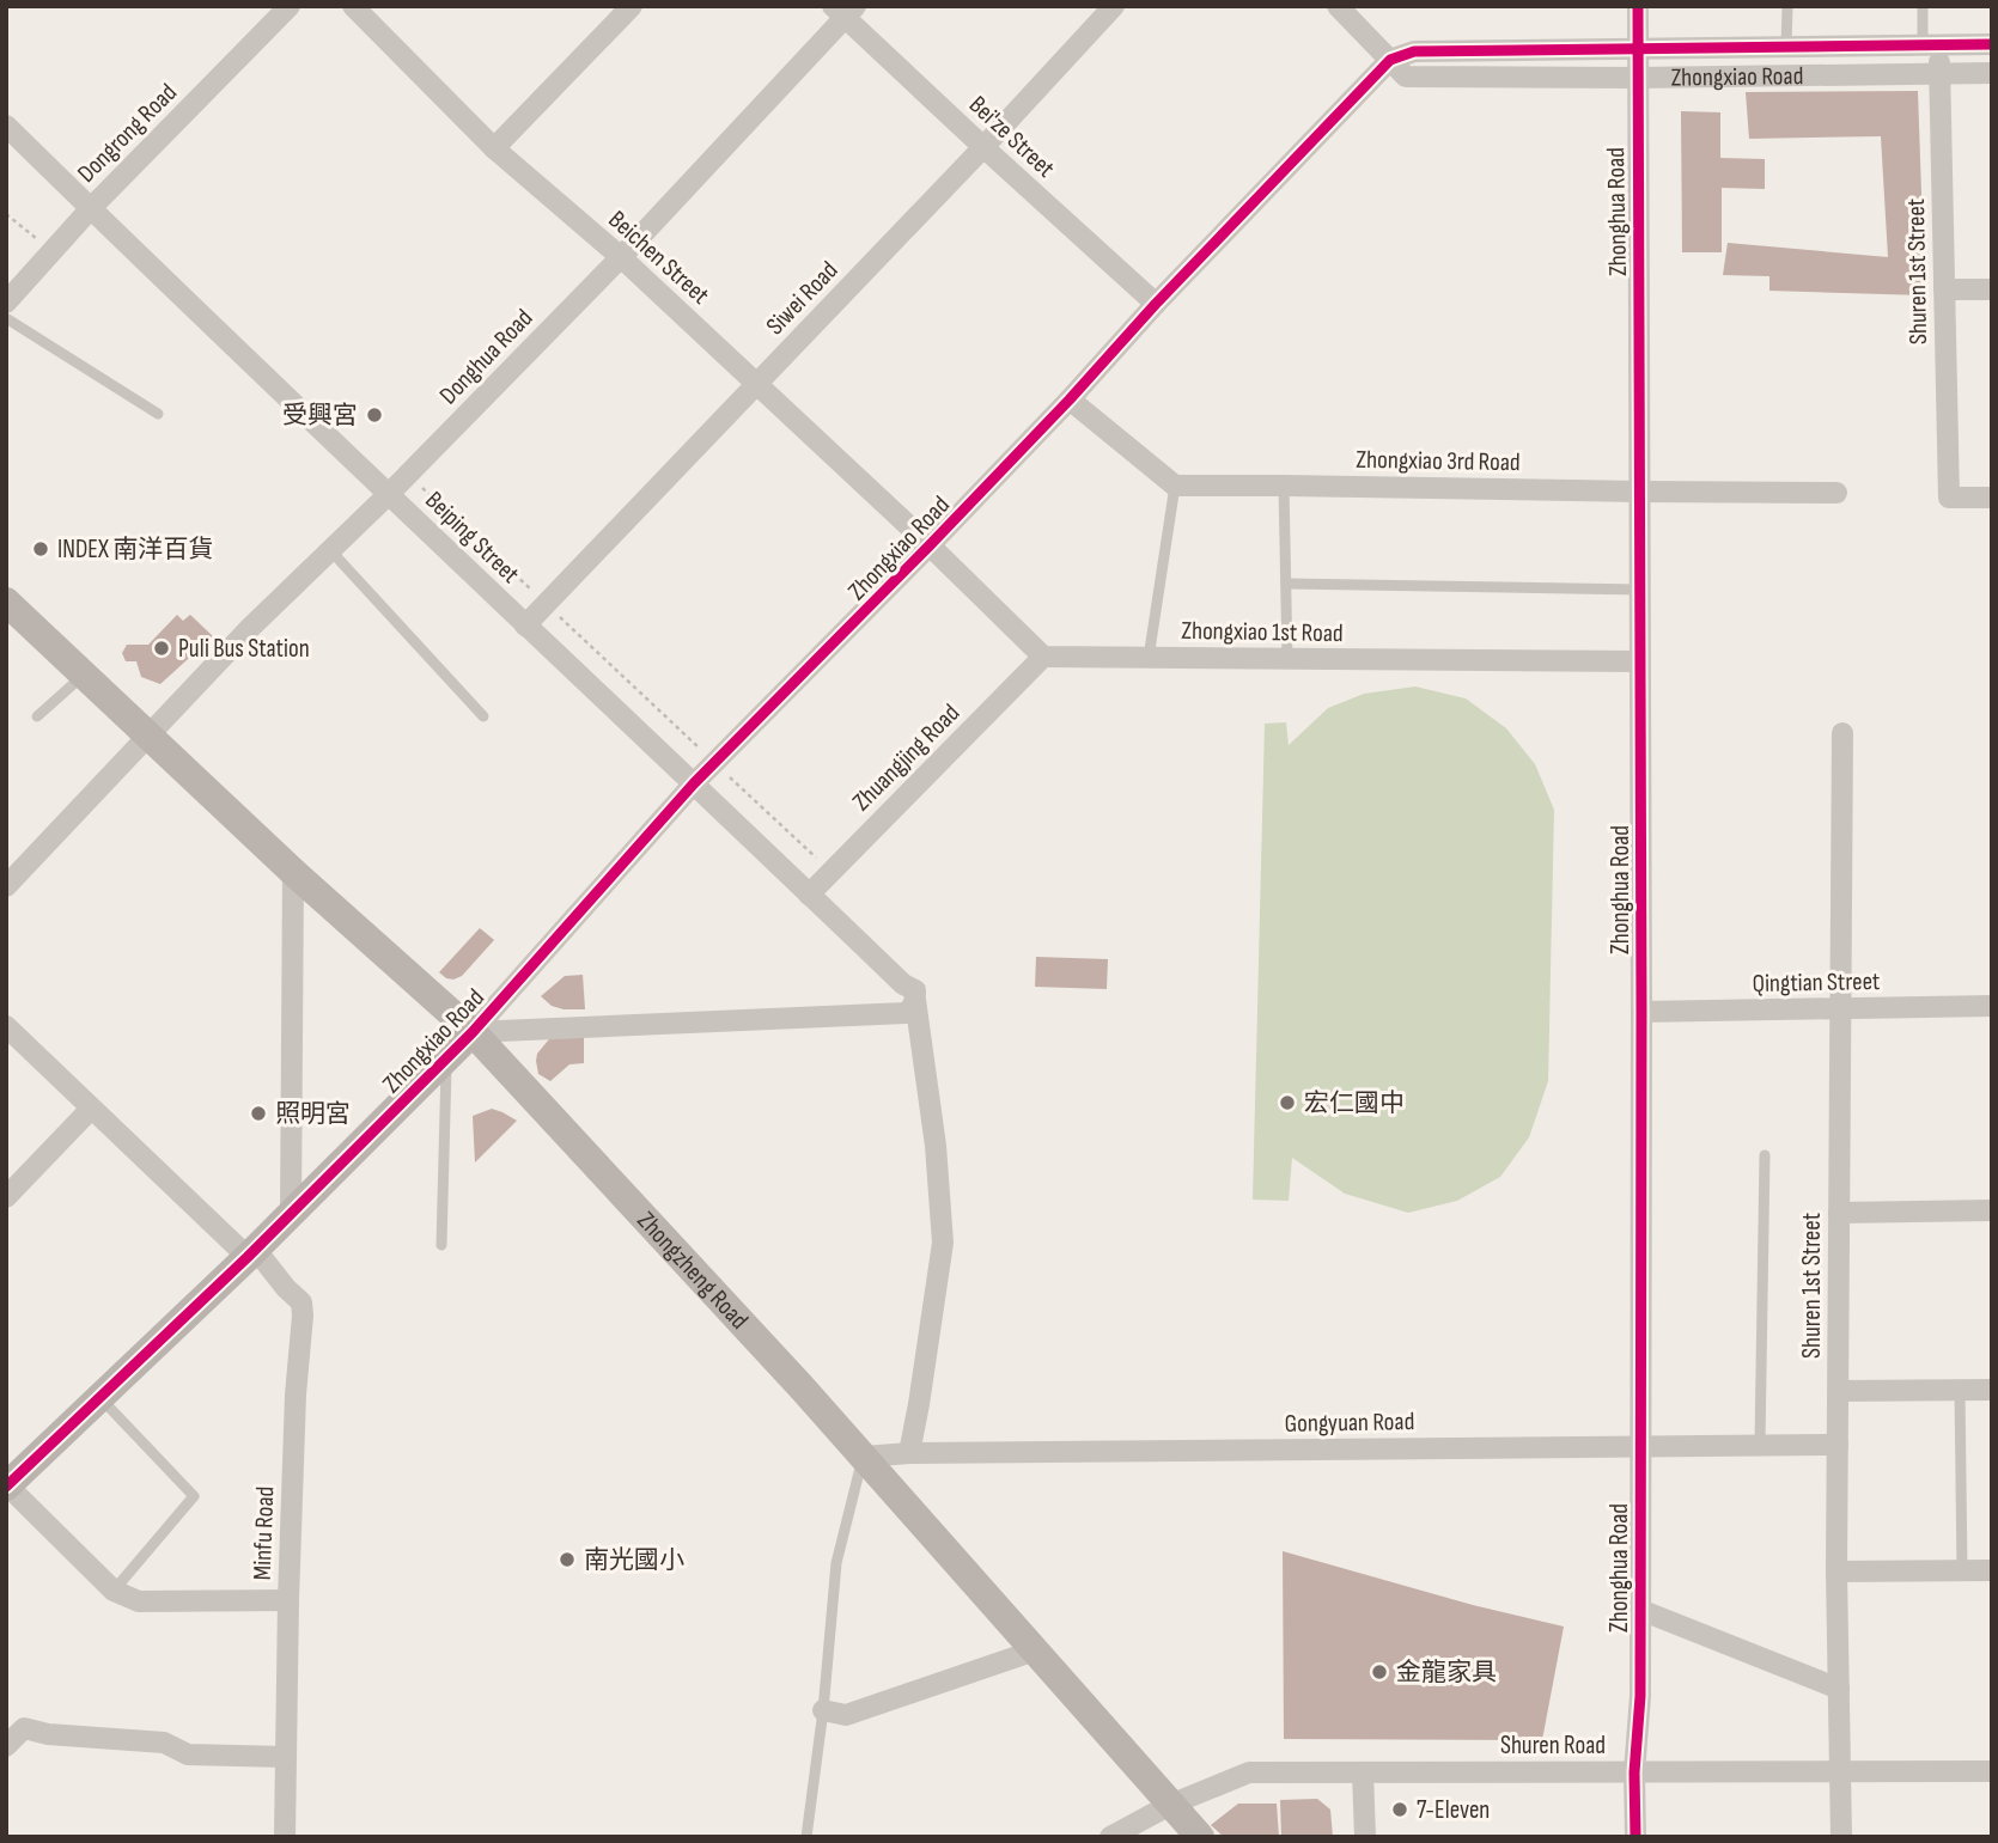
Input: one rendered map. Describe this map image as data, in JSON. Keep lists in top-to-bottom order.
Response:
{
  "streets": {
    "main road": ["Zhongxiao Road", "Zhongzheng Road"],
    "street": [
      "Dongrong Road",
      "Bei'ze Street",
      "Zhonghua Road",
      "Beichen Street",
      "Shuren 1st Street",
      "Siwei Road",
      "Donghua Road",
      "Zhongxiao 3rd Road",
      "Beiping Street",
      "Zhongxiao 1st Road",
      "Zhuangjing Road",
      "Qingtian Street",
      "Gongyuan Road",
      "Minfu Road",
      "Shuren Road"
    ]
  },
  "crossings": [
    ["Zhongxiao Road", "Bei'ze Street"],
    ["Zhongxiao Road", "Zhonghua Road"],
    ["Zhongxiao Road", "Beichen Street"],
    ["Zhongxiao Road", "Shuren 1st Street"],
    ["Zhongxiao Road", "Beiping Street"],
    ["Zhongxiao Road", "Zhongzheng Road"],
    ["Zhongxiao Road", "Minfu Road"],
    ["Dongrong Road", "Beiping Street"],
    ["Bei'ze Street", "Siwei Road"],
    ["Bei'ze Street", "Donghua Road"],
    ["Zhonghua Road", "Zhongxiao 3rd Road"],
    ["Zhonghua Road", "Zhongxiao 1st Road"],
    ["Zhonghua Road", "Qingtian Street"],
    ["Zhonghua Road", "Gongyuan Road"],
    ["Zhonghua Road", "Shuren Road"],
    ["Beichen Street", "Siwei Road"],
    ["Beichen Street", "Donghua Road"],
    ["Shuren 1st Street", "Qingtian Street"],
    ["Shuren 1st Street", "Gongyuan Road"],
    ["Shuren 1st Street", "Shuren Road"],
    ["Siwei Road", "Beiping Street"],
    ["Donghua Road", "Beiping Street"],
    ["Donghua Road", "Zhongzheng Road"],
    ["Beiping Street", "Zhuangjing Road"],
    ["Zhongxiao 1st Road", "Zhuangjing Road"],
    ["Zhongzheng Road", "Gongyuan Road"],
    ["Zhongzheng Road", "Shuren Road"]
  ],
  "places": [
    "受興宮",
    "INDEX 南洋百貨",
    "Puli Bus Station",
    "宏仁國中",
    "照明宮",
    "南光國小",
    "金龍家具",
    "7-Eleven"
  ]
}
